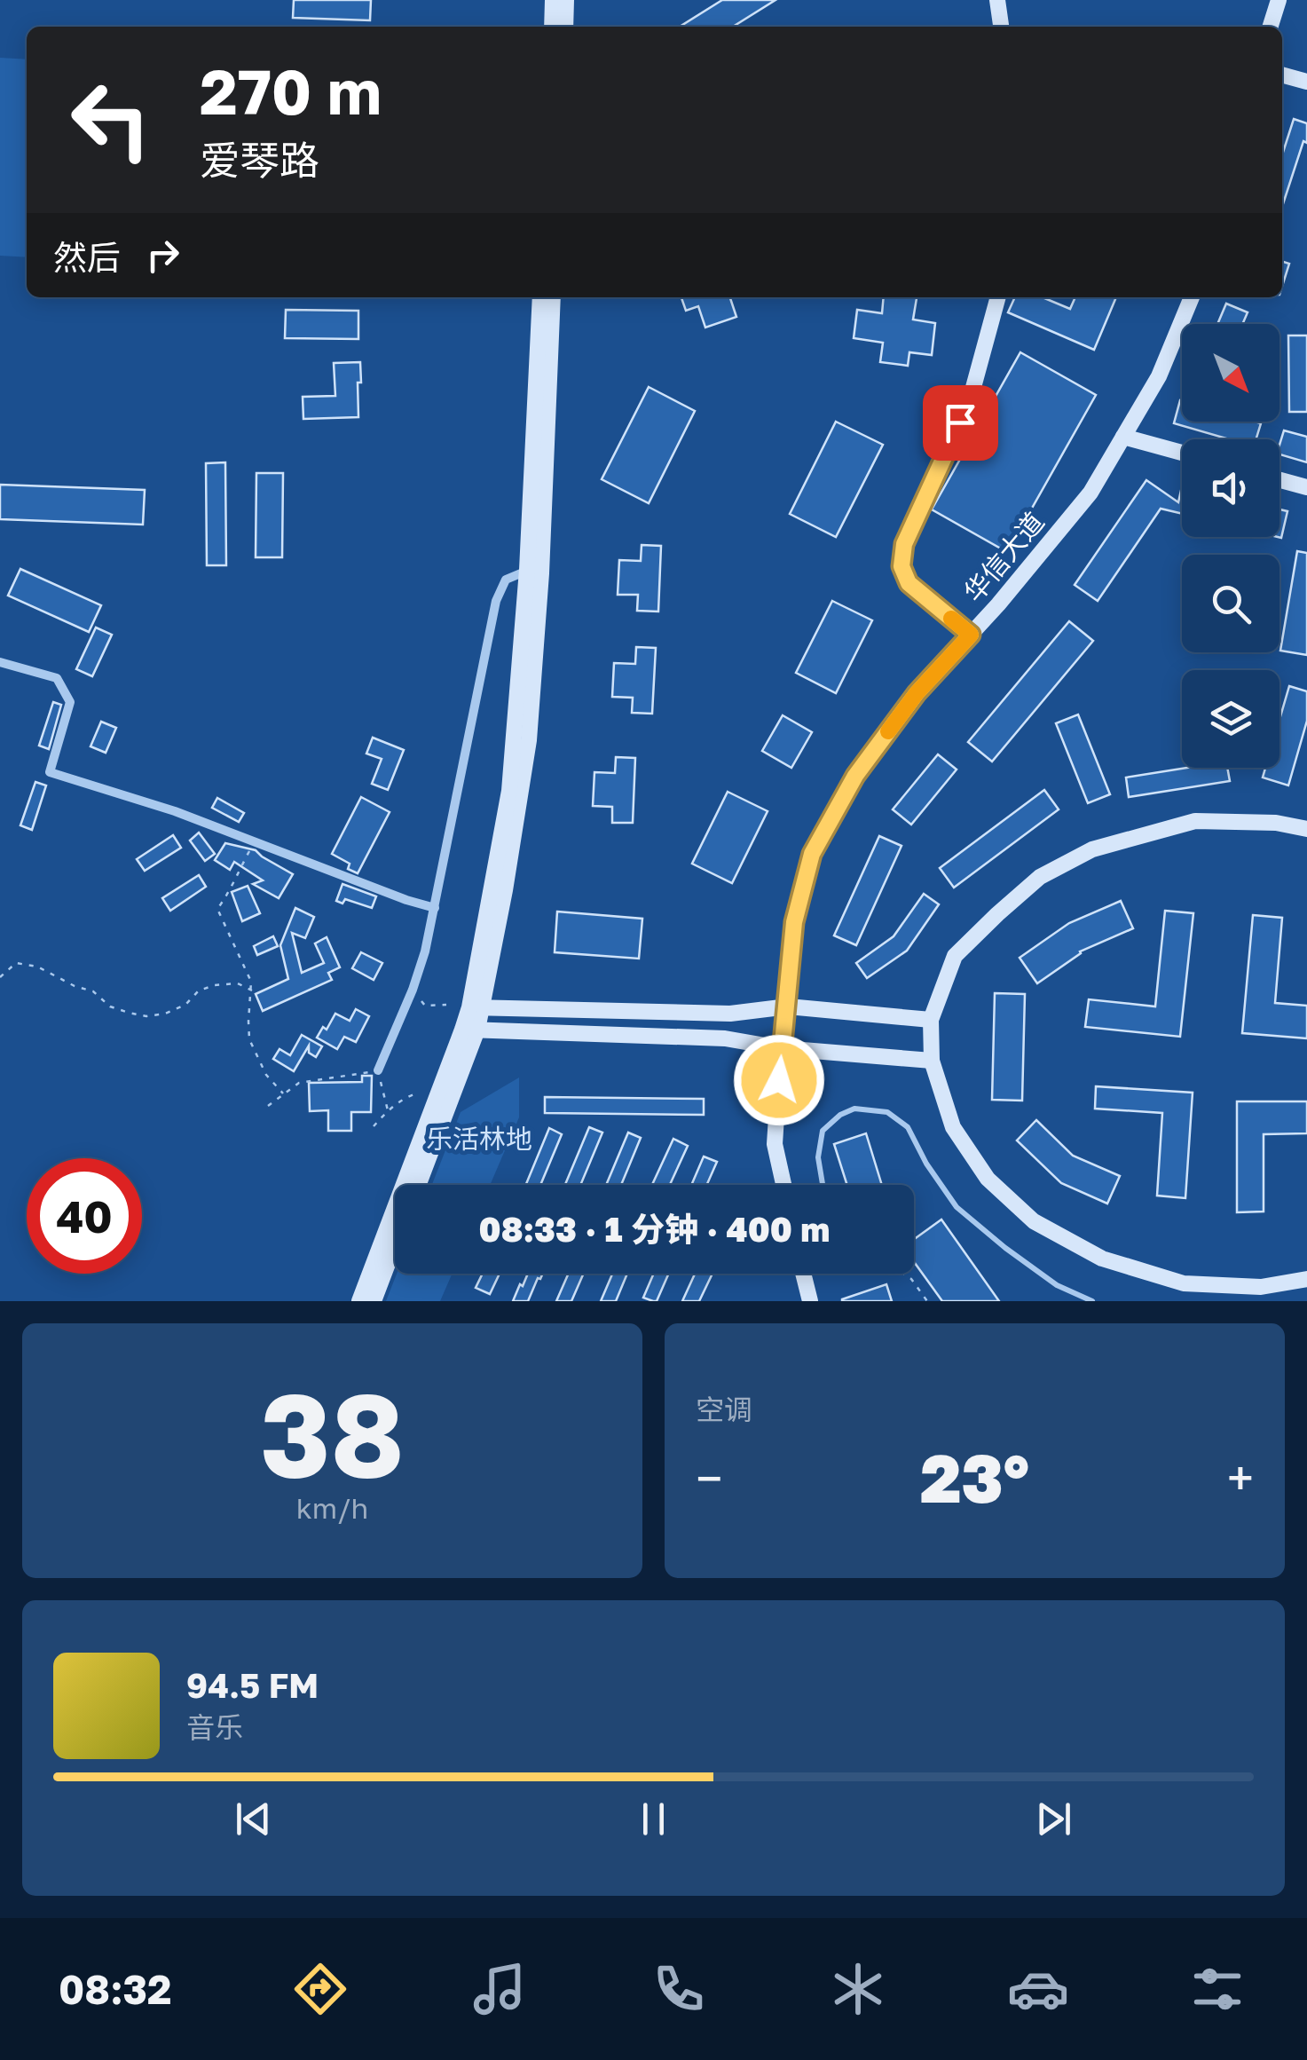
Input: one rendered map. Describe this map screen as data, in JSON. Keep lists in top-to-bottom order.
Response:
{
  "streets": {
    "street": ["华信大道"]
  },
  "parks": ["乐活林地"],
  "north": "bottom right",
  "page": {
    "turn": ["270 m", "爱琴路"],
    "then": "然后",
    "limit": "40",
    "trip": "08:33 · 1 分钟 · 400 m",
    "tile": [
      ["38", "km/h"],
      "空调"
    ],
    "heat": ["−", "23°", "+"],
    "song": ["94.5 FM", "音乐"],
    "tabs": "08:32"
  }
}
